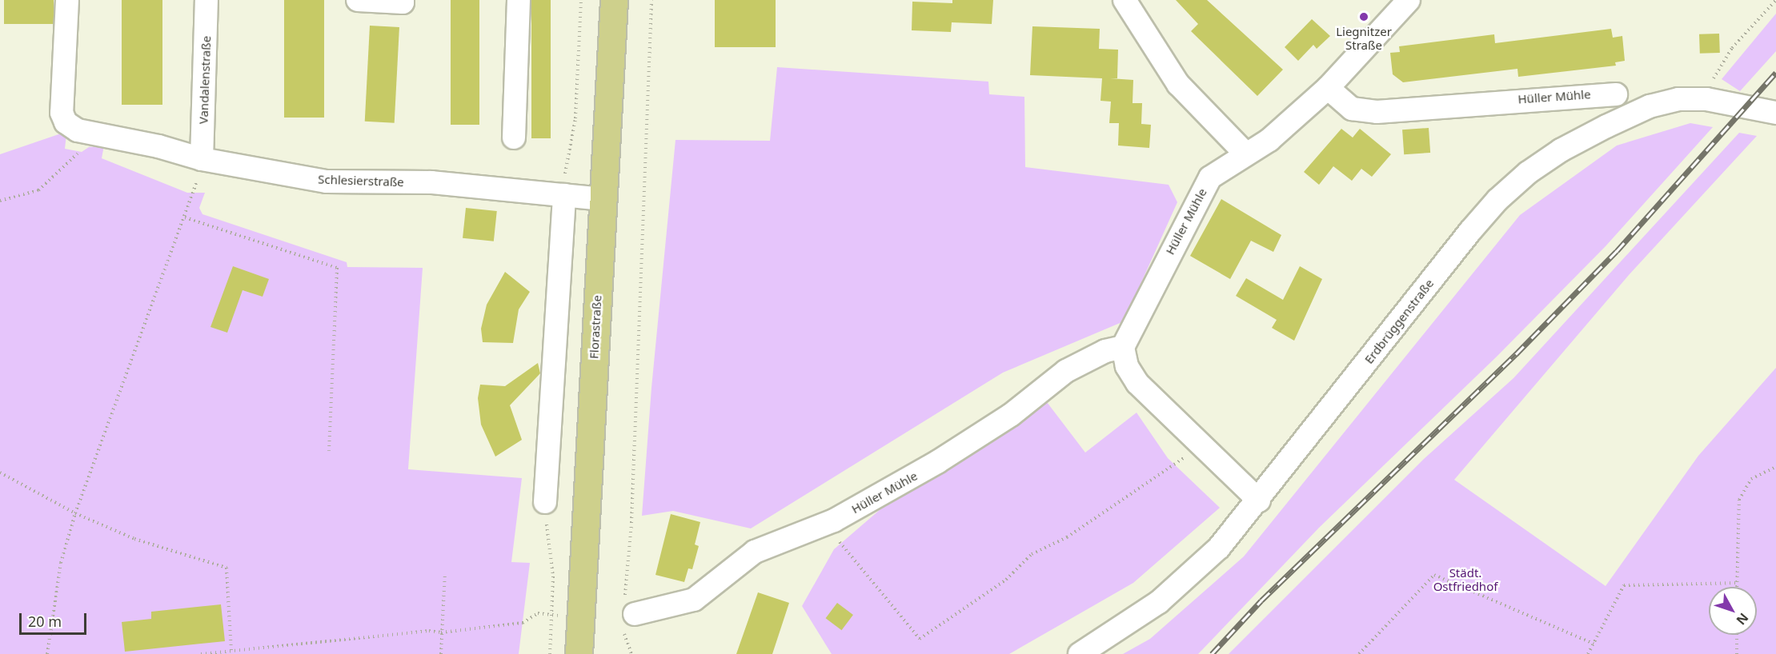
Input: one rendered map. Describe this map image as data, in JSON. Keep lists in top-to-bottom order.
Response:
{
  "streets": {
    "main road": ["Florastraße"],
    "street": [
      "Vandalenstraße",
      "Hüller Mühle",
      "Schlesierstraße",
      "Erdbrüggenstraße"
    ]
  },
  "crossings": [
    ["Vandalenstraße", "Schlesierstraße"],
    ["Schlesierstraße", "Florastraße"]
  ],
  "parks": ["Städt. Ostfriedhof"],
  "places": ["Liegnitzer Straße"],
  "scale_bar": "20 m",
  "north": "bottom right"
}
